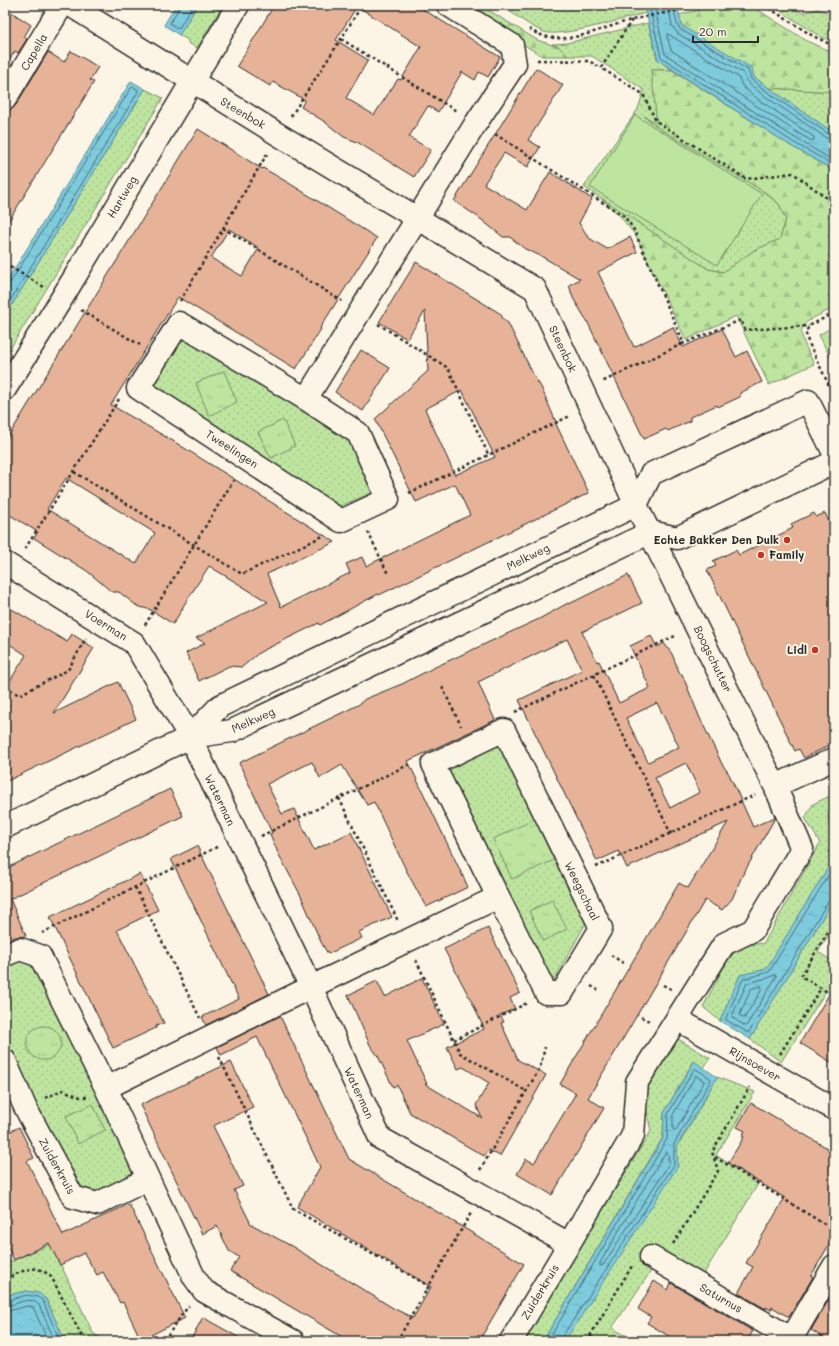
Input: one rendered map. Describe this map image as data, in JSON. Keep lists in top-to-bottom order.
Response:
{
  "streets": {
    "street": [
      "Capella",
      "Steenbok",
      "Hartweg",
      "Tweelingen",
      "Melkweg",
      "Voerman",
      "Boogschutter",
      "Waterman",
      "Weegschaal",
      "Rijnsoever",
      "Zuiderkruis",
      "Saturnus"
    ]
  },
  "crossings": [
    ["Steenbok", "Hartweg"],
    ["Steenbok", "Melkweg"],
    ["Steenbok", "Boogschutter"],
    ["Melkweg", "Voerman"],
    ["Melkweg", "Boogschutter"],
    ["Melkweg", "Waterman"],
    ["Voerman", "Waterman"],
    ["Boogschutter", "Rijnsoever"],
    ["Waterman", "Zuiderkruis"]
  ],
  "places": ["Echte Bakker Den Dulk", "Family", "Lidl"],
  "scale_bar": "20 m"
}
